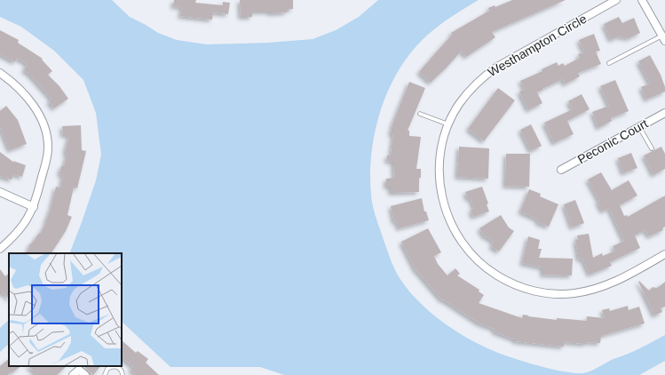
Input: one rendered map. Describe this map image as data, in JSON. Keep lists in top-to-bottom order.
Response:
{
  "streets": {
    "street": ["Westhampton Circle", "Peconic Court"]
  }
}
